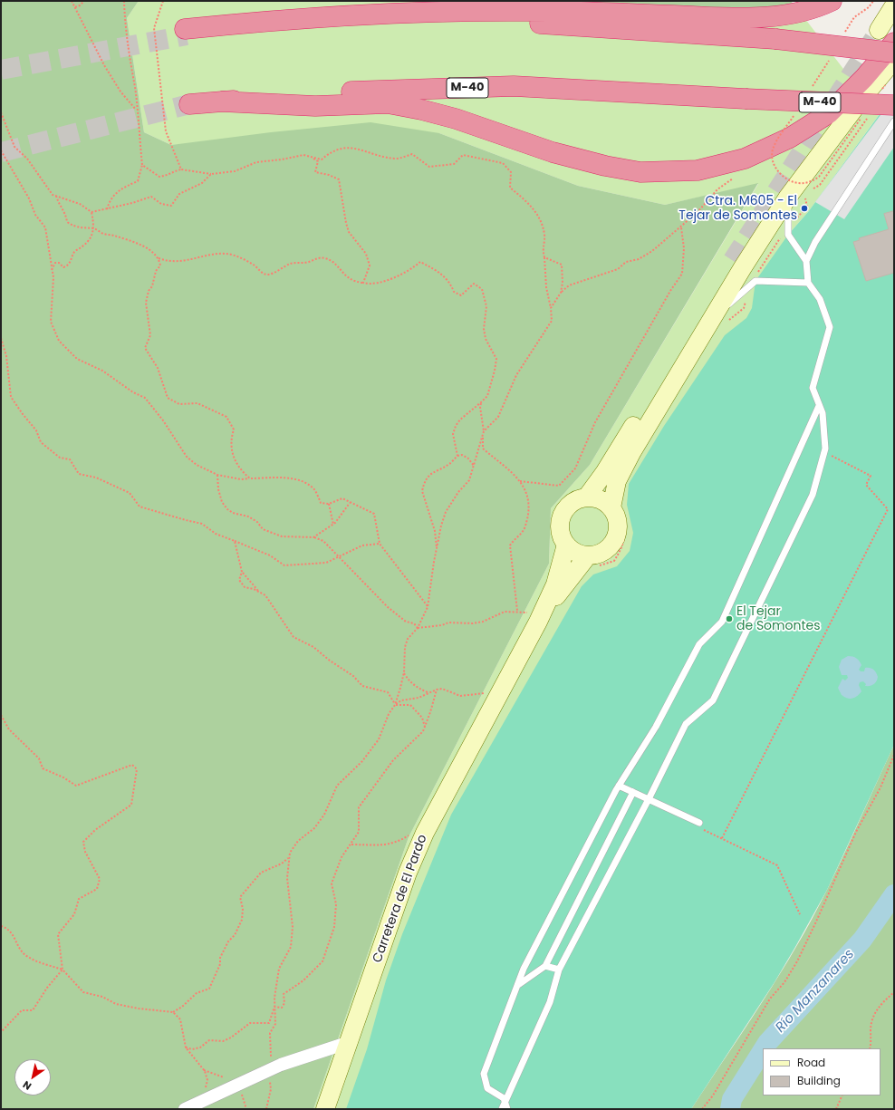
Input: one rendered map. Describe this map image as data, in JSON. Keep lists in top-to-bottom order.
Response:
{
  "streets": {
    "highway": ["M-40"],
    "street": ["Carretera de El Pardo"]
  },
  "water": ["Río Manzanares"],
  "places": ["Ctra. M605 - El Tejar de Somontes", "El Tejar de Somontes"],
  "legend": ["Road", "Building"],
  "north": "bottom left"
}
